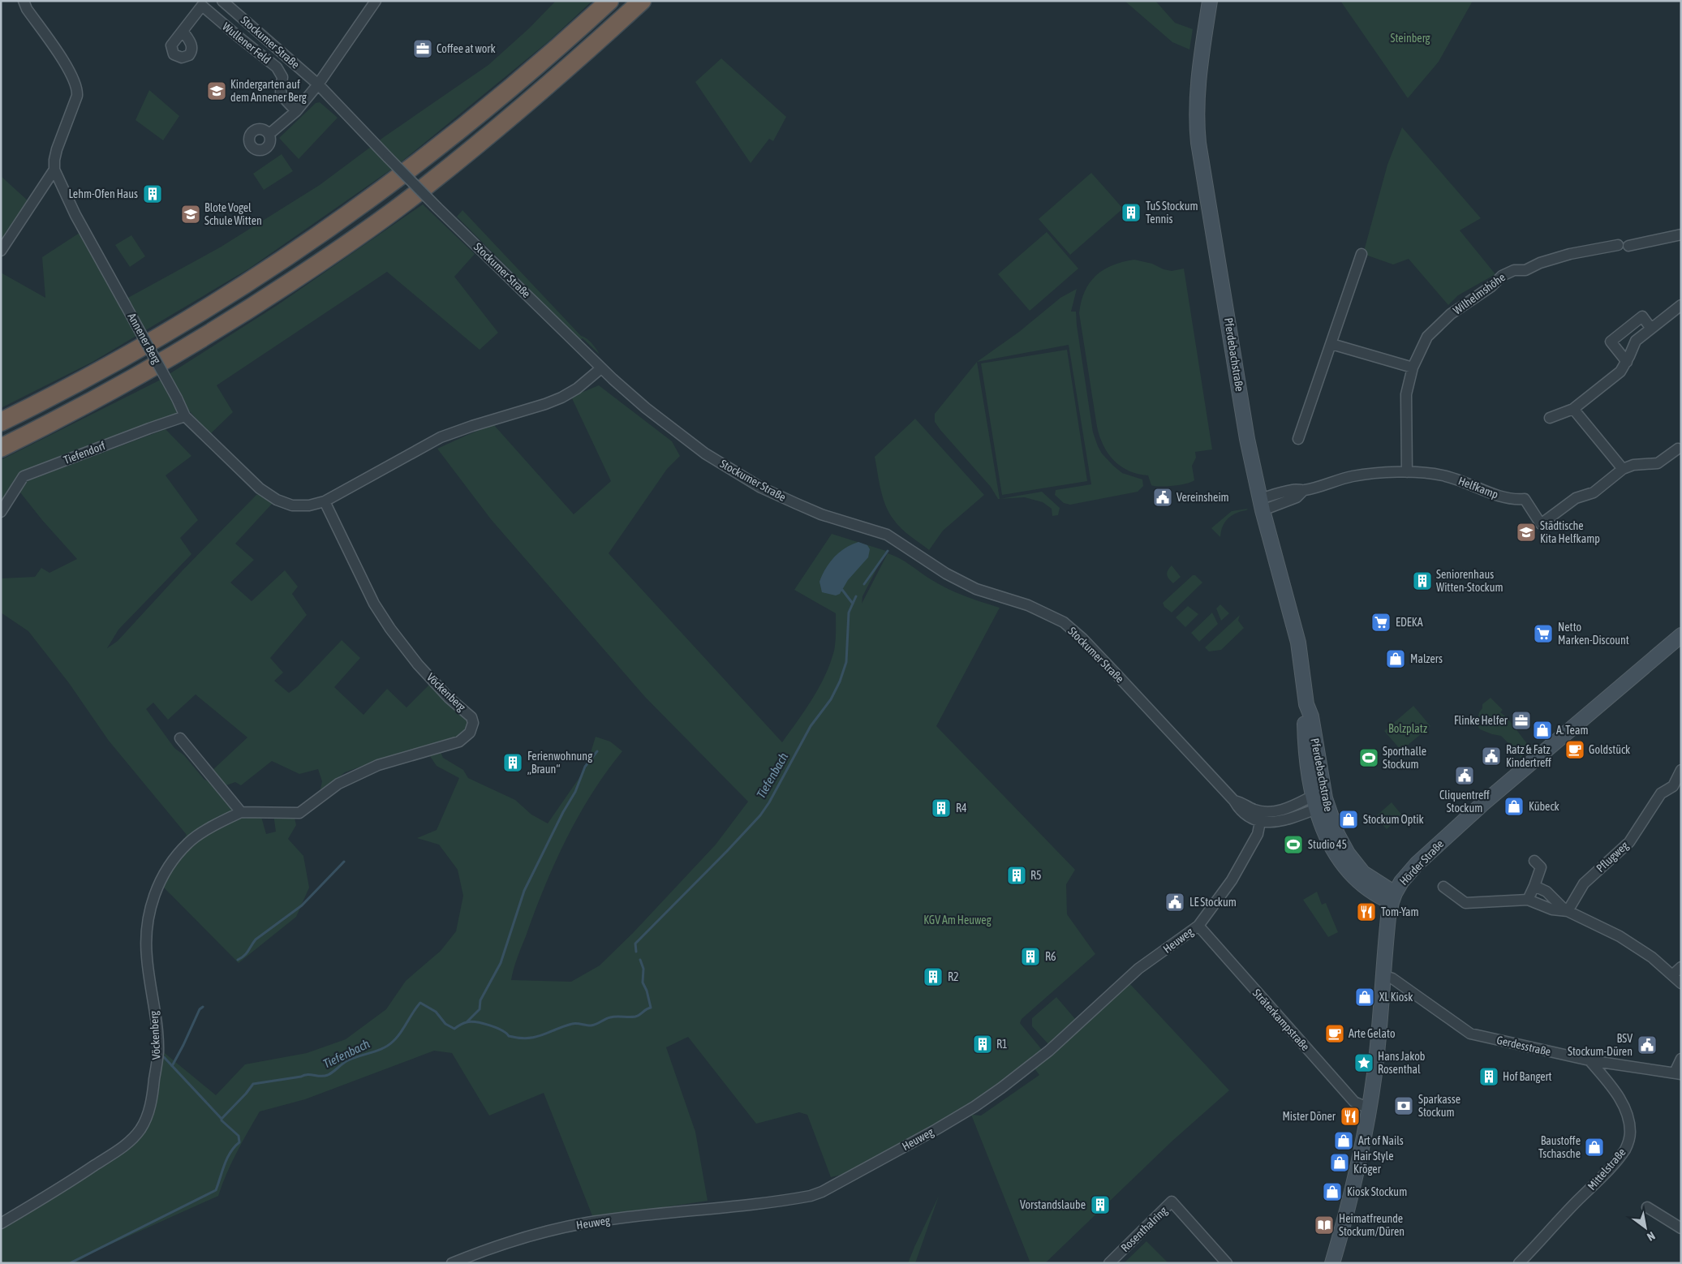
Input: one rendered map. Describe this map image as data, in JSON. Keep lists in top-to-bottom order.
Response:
{
  "streets": {
    "main road": ["Pferdebachstraße", "Hörder Straße"],
    "street": [
      "Stockumer Straße",
      "Wullener Feld",
      "Wilhelmshöhe",
      "Annener Berg",
      "Tiefendorf",
      "Helfkamp",
      "Vöckenberg",
      "Pflugweg",
      "Heuweg",
      "Sträterkampstraße",
      "Gerdesstraße",
      "Mittelstraße",
      "Rosenthalring"
    ]
  },
  "crossings": [
    ["Stockumer Straße", "Pferdebachstraße"],
    ["Stockumer Straße", "Heuweg"],
    ["Wilhelmshöhe", "Helfkamp"],
    ["Annener Berg", "Tiefendorf"],
    ["Annener Berg", "Vöckenberg"],
    ["Pferdebachstraße", "Helfkamp"],
    ["Pferdebachstraße", "Hörder Straße"],
    ["Hörder Straße", "Sträterkampstraße"],
    ["Hörder Straße", "Gerdesstraße"],
    ["Heuweg", "Sträterkampstraße"],
    ["Gerdesstraße", "Mittelstraße"]
  ],
  "water": ["Tiefenbach"],
  "parks": ["Steinberg", "Bolzplatz", "KGV Am Heuweg"],
  "places": {
    "office": ["Coffee at work", "Flinke Helfer"],
    "school or university": ["Kindergarten auf dem Annener Berg", "Blote Vogel Schule Witten", "Städtische Kita Helfkamp"],
    "building": [
      "Lehm-Ofen Haus",
      "TuS Stockum Tennis",
      "Seniorenhaus Witten-Stockum",
      "Ferienwohnung „Braun“",
      "R4",
      "R5",
      "R6",
      "R2",
      "R1",
      "Hof Bangert",
      "Vorstandslaube"
    ],
    "public building": [
      "Vereinsheim",
      "Ratz & Fatz Kindertreff",
      "Cliquentreff Stockum",
      "LE Stockum",
      "BSV Stockum-Düren"
    ],
    "supermarket": ["EDEKA", "Netto Marken-Discount"],
    "shop": [
      "Malzers",
      "A. Team",
      "Kübeck",
      "Stockum Optik",
      "XL Kiosk",
      "Art of Nails",
      "Baustoffe Tschasche",
      "Hair Style Kröger",
      "Kiosk Stockum"
    ],
    "cafe": ["Goldstück", "Arte Gelato"],
    "sports": ["Sporthalle Stockum", "Studio 45"],
    "restaurant": ["Tom-Yam", "Mister Döner"],
    "place": ["Hans Jakob Rosenthal"],
    "bank": ["Sparkasse Stockum"],
    "library": ["Heimatfreunde Stockum/Düren"]
  },
  "north": "bottom right"
}
